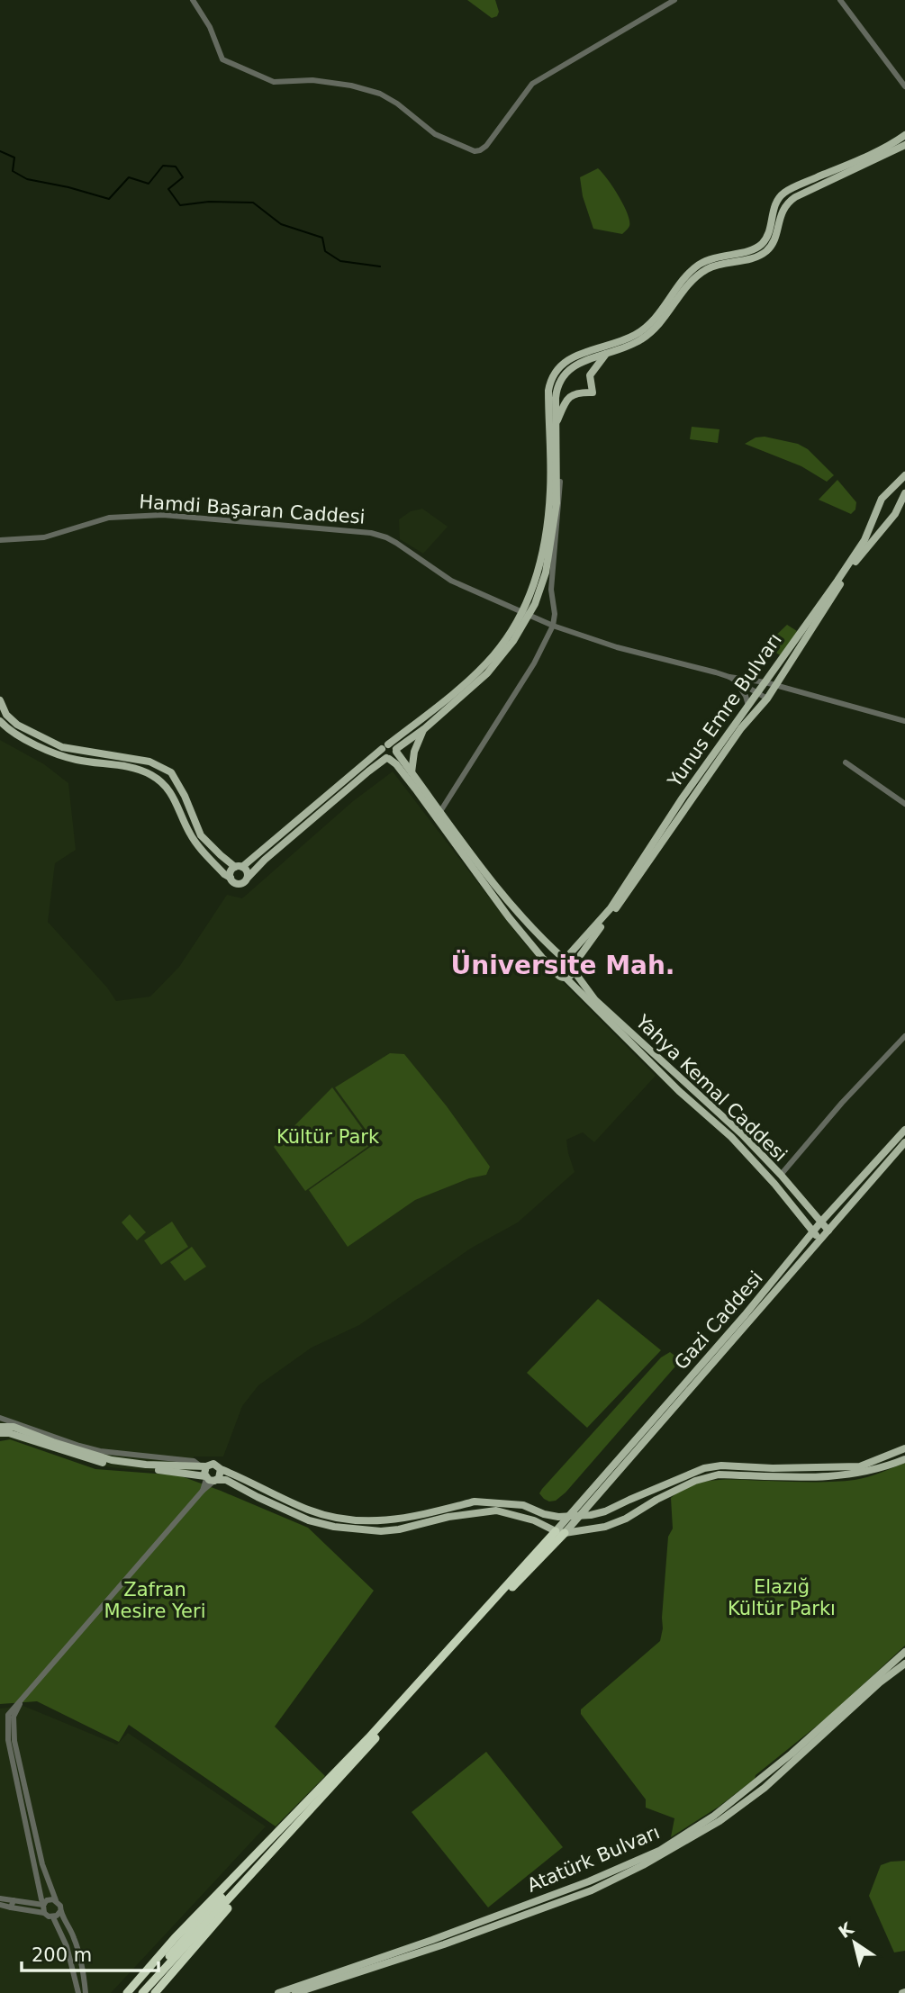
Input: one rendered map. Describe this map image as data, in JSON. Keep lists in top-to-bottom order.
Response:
{
  "streets": {
    "main road": [
      "Yunus Emre Bulvarı",
      "Yahya Kemal Caddesi",
      "Gazi Caddesi",
      "Atatürk Bulvarı"
    ],
    "street": ["Hamdi Başaran Caddesi"]
  },
  "crossings": [
    ["Hamdi Başaran Caddesi", "Yunus Emre Bulvarı"],
    ["Yunus Emre Bulvarı", "Yahya Kemal Caddesi"],
    ["Yahya Kemal Caddesi", "Gazi Caddesi"]
  ],
  "districts": ["Üniversite Mah."],
  "parks": ["Kültür Park", "Elazığ Kültür Parkı", "Zafran Mesire Yeri"],
  "scale_bar": "200 m",
  "north": "top left"
}
